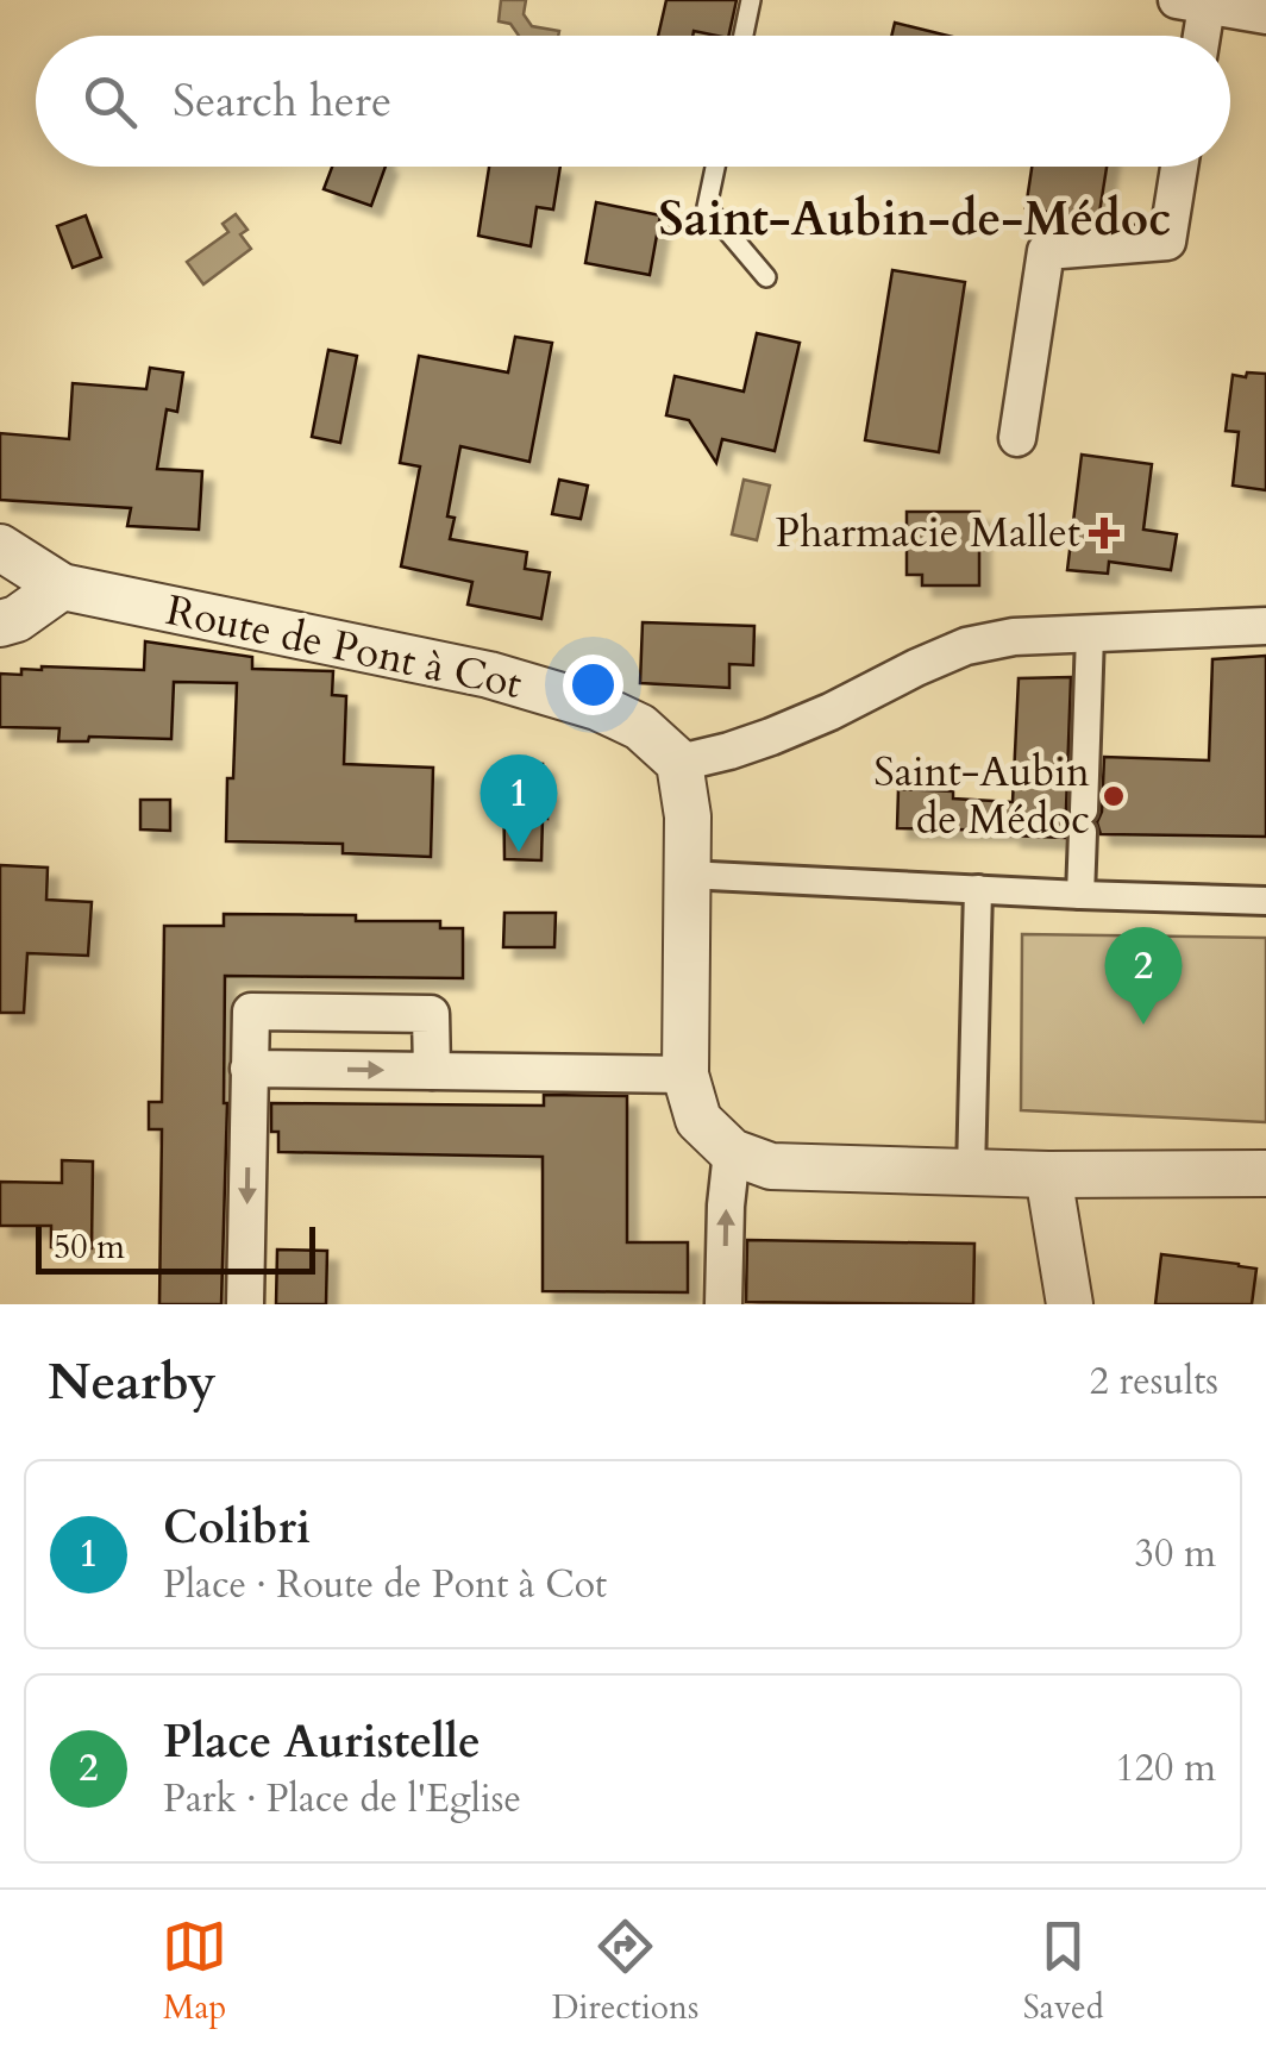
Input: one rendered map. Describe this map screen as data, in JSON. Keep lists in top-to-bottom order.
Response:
{
  "streets": {
    "street": ["Route de Pont à Cot"]
  },
  "districts": ["Saint-Aubin-de-Médoc"],
  "places": {
    "health": ["Pharmacie Mallet"],
    "other": ["Saint-Aubin de Médoc"]
  },
  "scale_bar": "50 m",
  "page": {
    "search": "Search here",
    "pins": ["1", "2"],
    "scale": "50 m",
    "heading": ["Nearby", "2 results"],
    "list": [
      {
        "mark": "1",
        "name": "Colibri",
        "note": "Place · Route de Pont à Cot",
        "value": "30 m"
      },
      {
        "mark": "2",
        "name": "Place Auristelle",
        "note": "Park · Place de l'Eglise",
        "value": "120 m"
      }
    ],
    "nav": ["Map", "Directions", "Saved"]
  }
}
